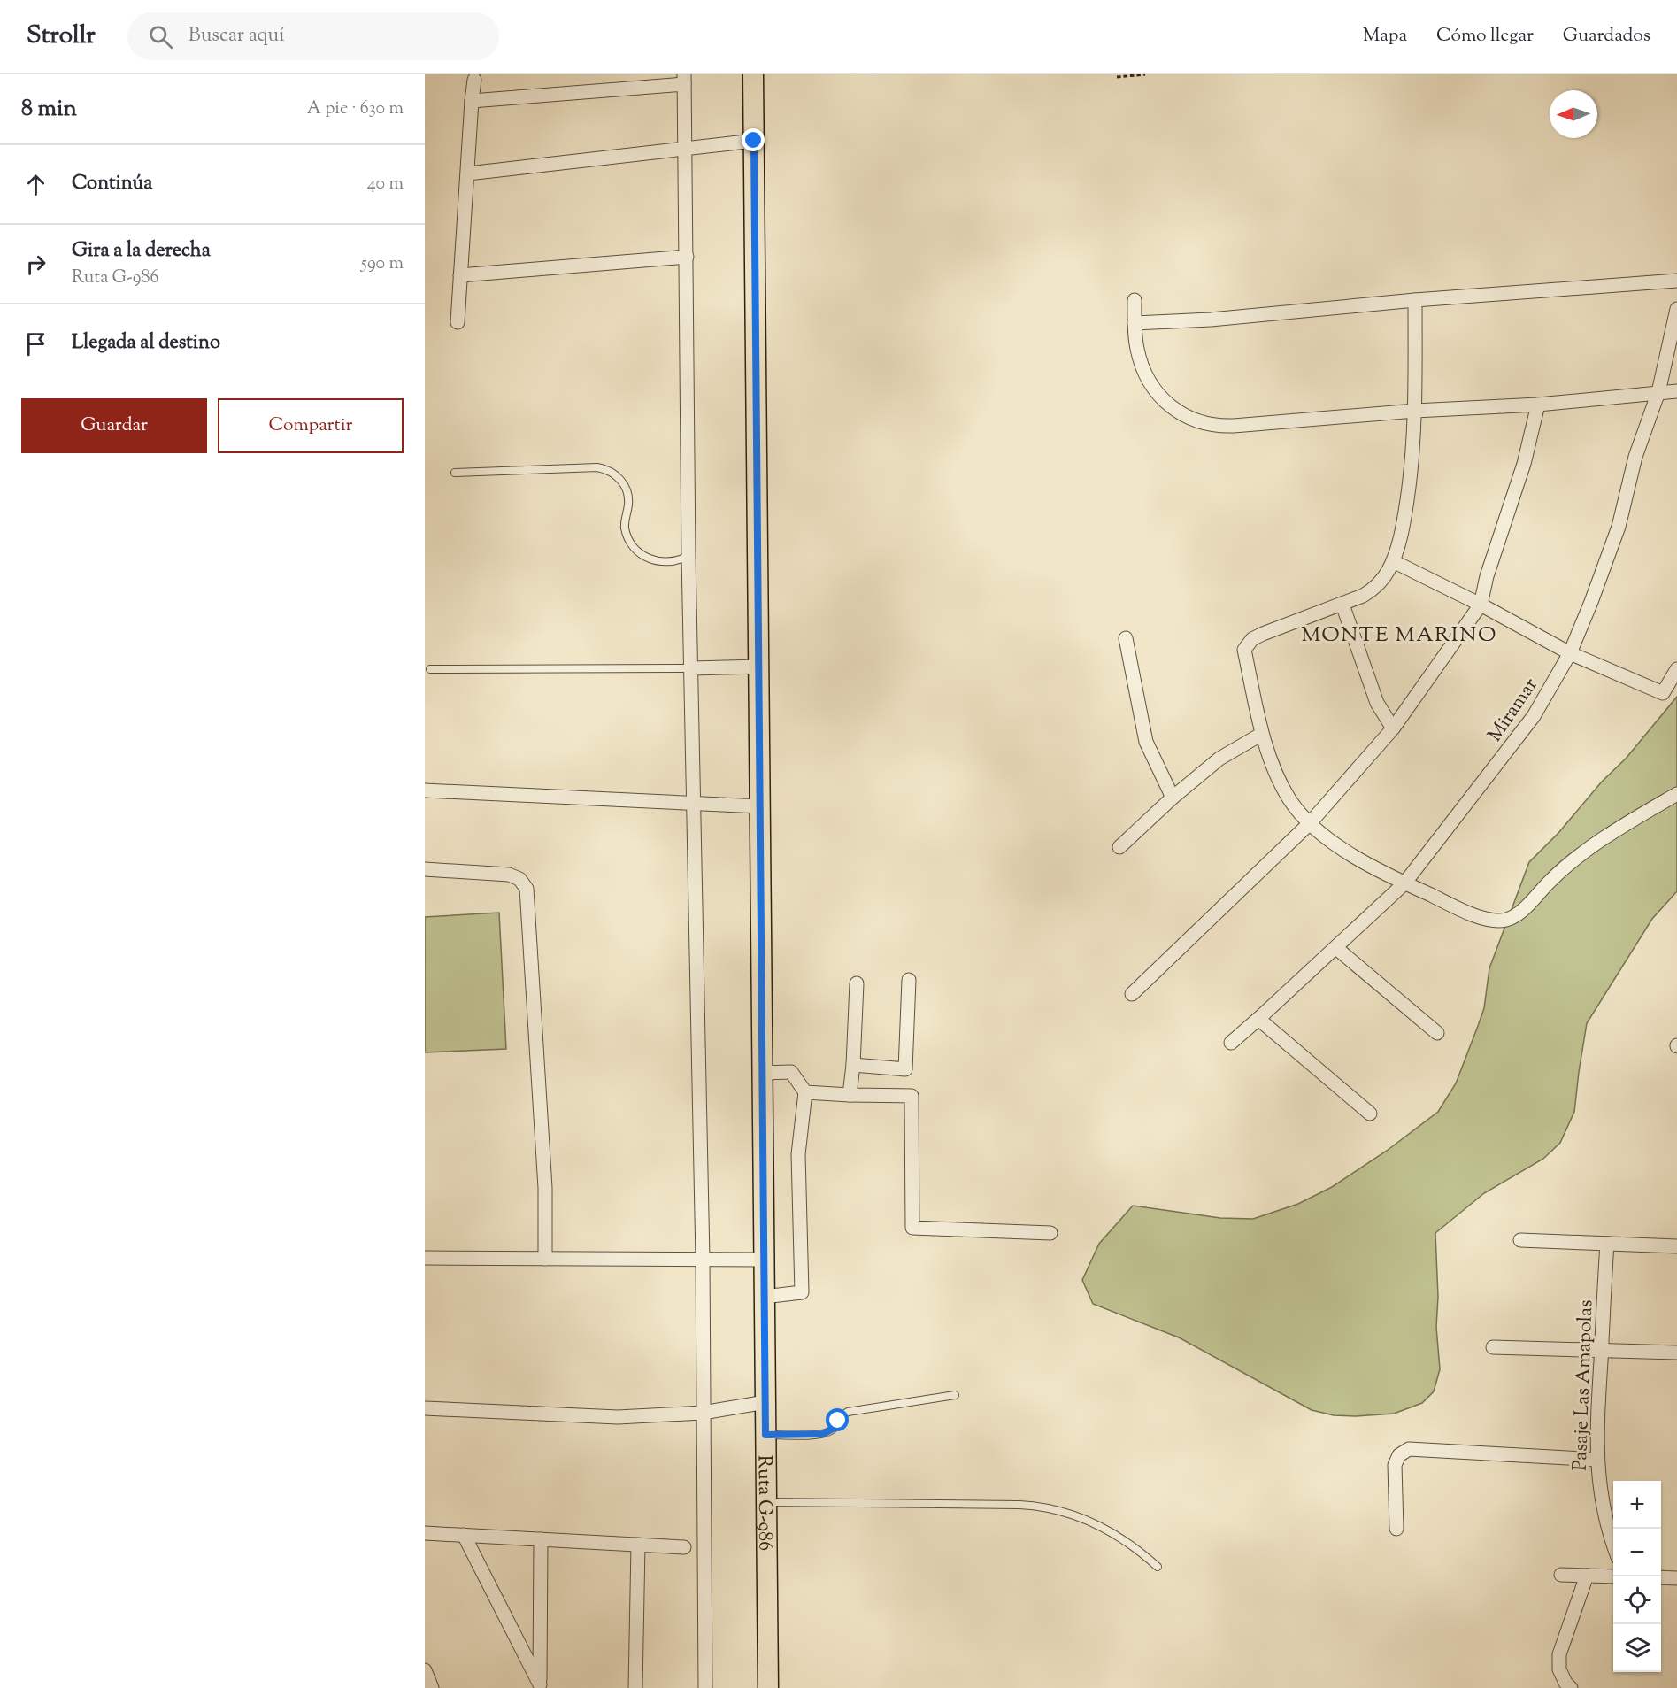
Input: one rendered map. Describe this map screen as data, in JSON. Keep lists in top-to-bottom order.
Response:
{
  "streets": {
    "main road": ["Ruta G-986"],
    "street": ["Miramar", "Pasaje Las Amapolas"]
  },
  "districts": ["MONTE MARINO"],
  "north": "left",
  "page": {
    "header": "Strollr",
    "search": "Buscar aquí",
    "nav": ["Mapa", "Cómo llegar", "Guardados"],
    "heading": ["8 min", "A pie · 630 m"],
    "list": [
      ["Continúa", "40 m"],
      ["Gira a la derecha", "Ruta G-986", "590 m"],
      "Llegada al destino"
    ],
    "buttons": ["Guardar", "Compartir"],
    "map_buttons": ["+", "−"]
  }
}
